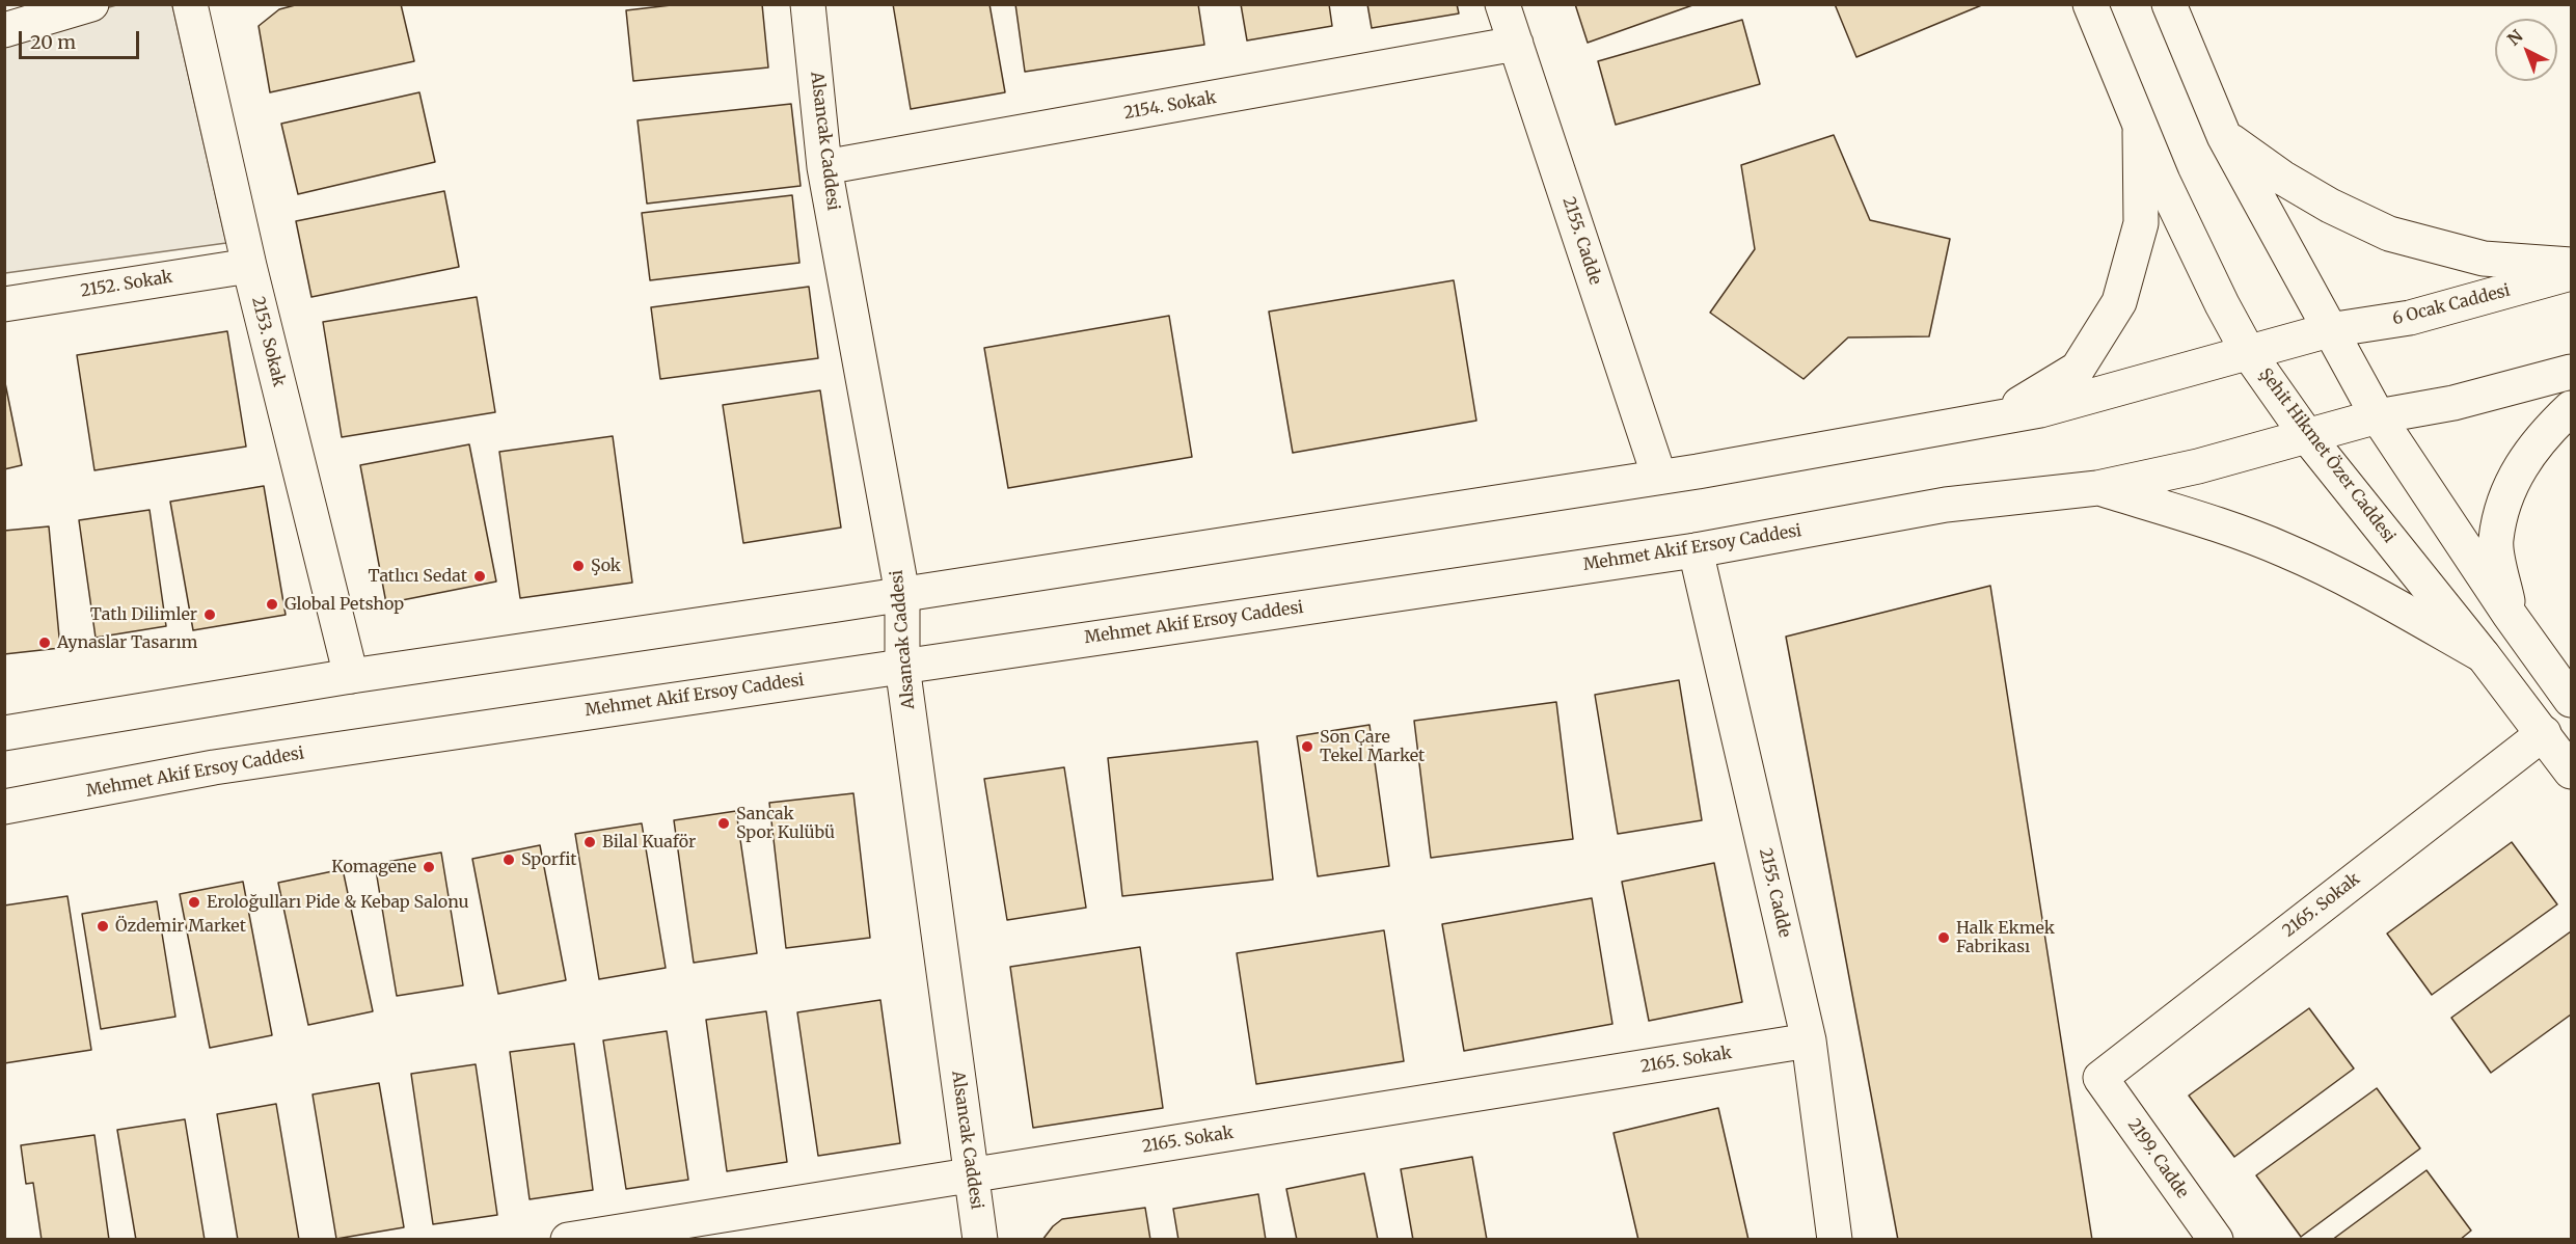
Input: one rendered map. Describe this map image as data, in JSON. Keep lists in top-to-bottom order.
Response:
{
  "streets": {
    "street": [
      "2154. Sokak",
      "Alsancak Caddesi",
      "2155. Cadde",
      "2152. Sokak",
      "6 Ocak Caddesi",
      "2153. Sokak",
      "Şehit Hikmet Özer Caddesi",
      "Mehmet Akif Ersoy Caddesi",
      "2165. Sokak",
      "2199. Cadde"
    ]
  },
  "crossings": [
    ["2154. Sokak", "Alsancak Caddesi"],
    ["2154. Sokak", "2155. Cadde"],
    ["Alsancak Caddesi", "Mehmet Akif Ersoy Caddesi"],
    ["Alsancak Caddesi", "2165. Sokak"],
    ["2155. Cadde", "Mehmet Akif Ersoy Caddesi"],
    ["2155. Cadde", "2165. Sokak"],
    ["2152. Sokak", "2153. Sokak"],
    ["Şehit Hikmet Özer Caddesi", "Mehmet Akif Ersoy Caddesi"],
    ["Şehit Hikmet Özer Caddesi", "2165. Sokak"],
    ["2165. Sokak", "2199. Cadde"]
  ],
  "places": [
    "Şok",
    "Tatlıcı Sedat",
    "Global Petshop",
    "Tatlı Dilimler",
    "Aynaslar Tasarım",
    "Son Çare Tekel Market",
    "Sancak Spor Kulübü",
    "Bilal Kuaför",
    "Sporfit",
    "Komagene",
    "Eroloğulları Pide & Kebap Salonu",
    "Özdemir Market",
    "Halk Ekmek Fabrikası"
  ],
  "scale_bar": "20 m",
  "north": "top left"
}
